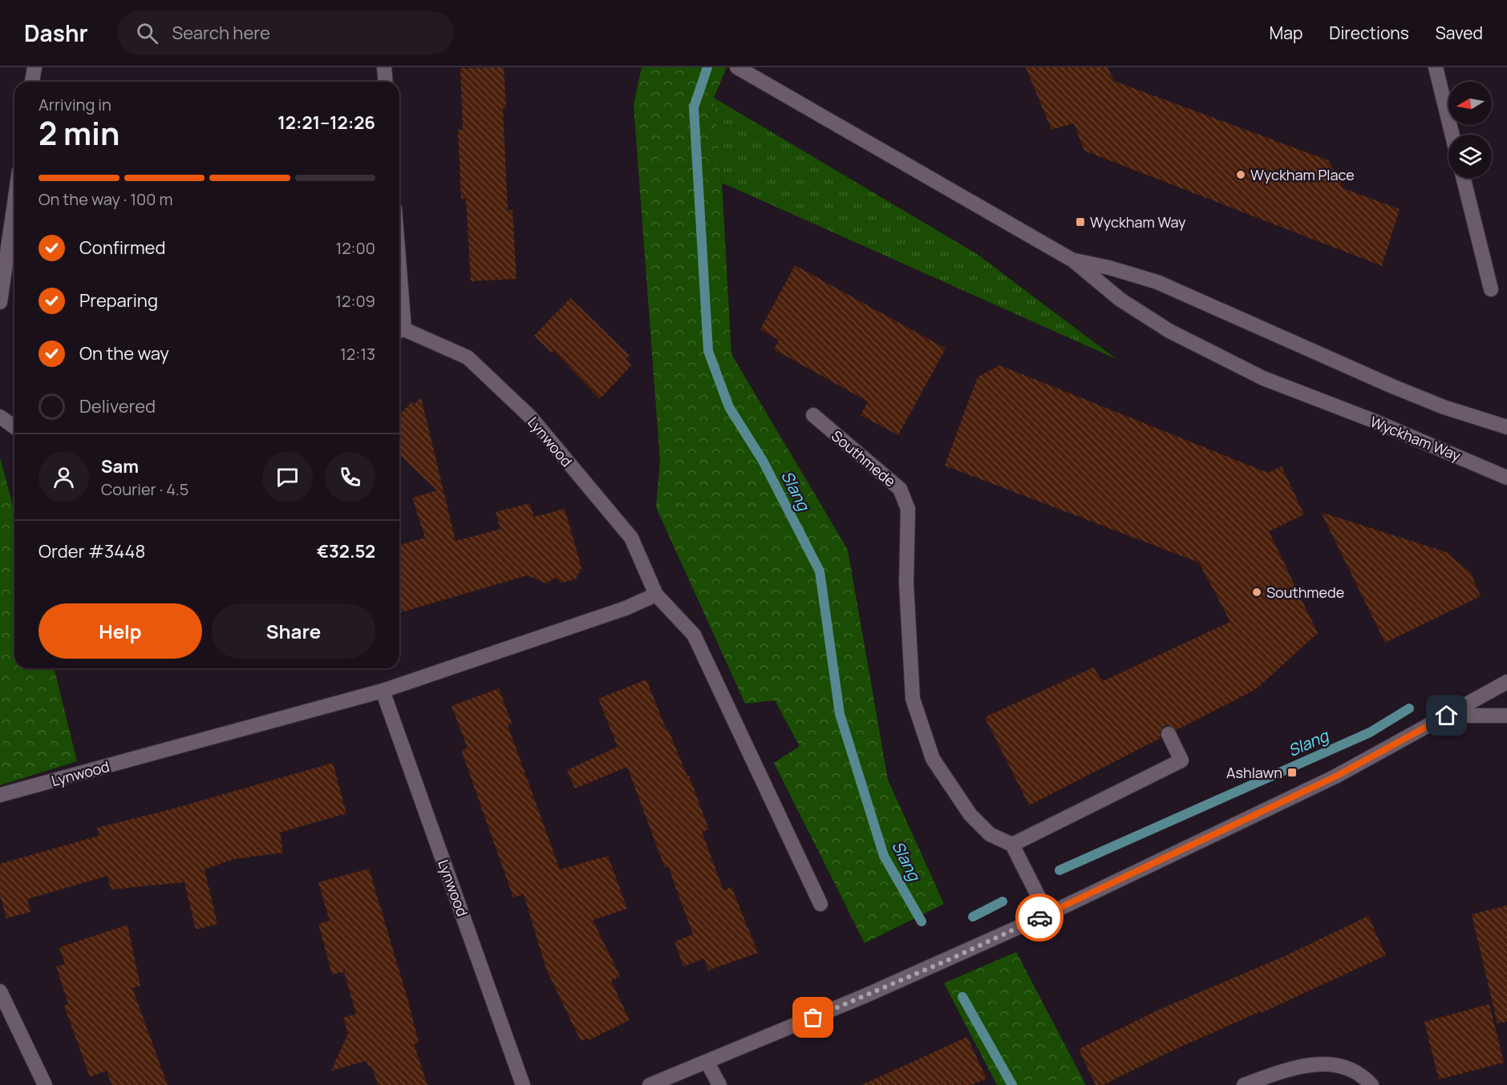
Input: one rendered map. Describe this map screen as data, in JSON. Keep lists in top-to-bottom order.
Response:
{
  "streets": {
    "street": ["Wyckham Way", "Lynwood", "Southmede"]
  },
  "water": ["Slang"],
  "places": {
    "other": ["Wyckham Place", "Southmede"],
    "transit": ["Wyckham Way", "Ashlawn"]
  },
  "north": "left",
  "page": {
    "header": "Dashr",
    "search": "Search here",
    "nav": ["Map", "Directions", "Saved"],
    "heading": ["2 min", "Arriving in", "12:21–12:26"],
    "panel": [
      "Sam",
      "Courier · 4.5",
      "Order #3448",
      "€32.52"
    ],
    "bar": "On the way · 100 m",
    "list": [
      ["Confirmed", "12:00"],
      ["Preparing", "12:09"],
      ["On the way", "12:13"],
      "Delivered"
    ],
    "buttons": ["Help", "Share"]
  }
}
